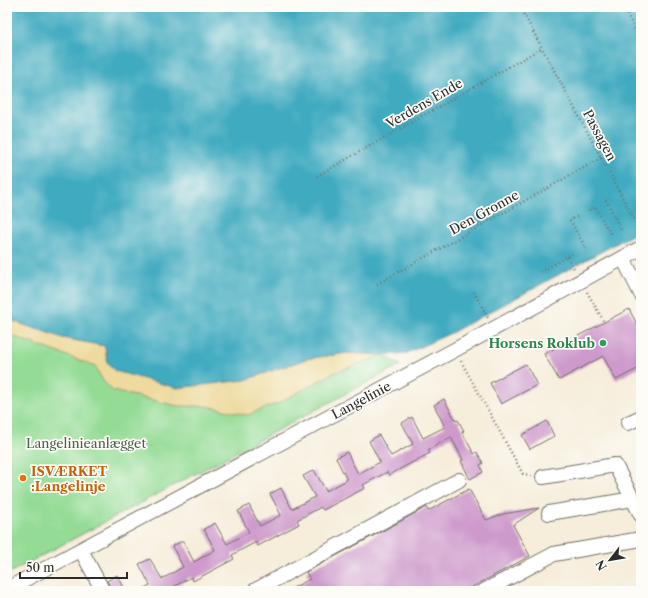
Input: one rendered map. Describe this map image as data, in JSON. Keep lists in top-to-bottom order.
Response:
{
  "streets": {
    "street": ["Langelinie"],
    "path": ["Verdens Ende", "Passagen", "Den Gronne"]
  },
  "crossings": [
    ["Verdens Ende", "Passagen"],
    ["Passagen", "Den Gronne"]
  ],
  "parks": ["Langelinieanlægget"],
  "places": ["Horsens Roklub", "ISVÆRKET :Langelinje"],
  "scale_bar": "50 m",
  "north": "bottom left"
}
